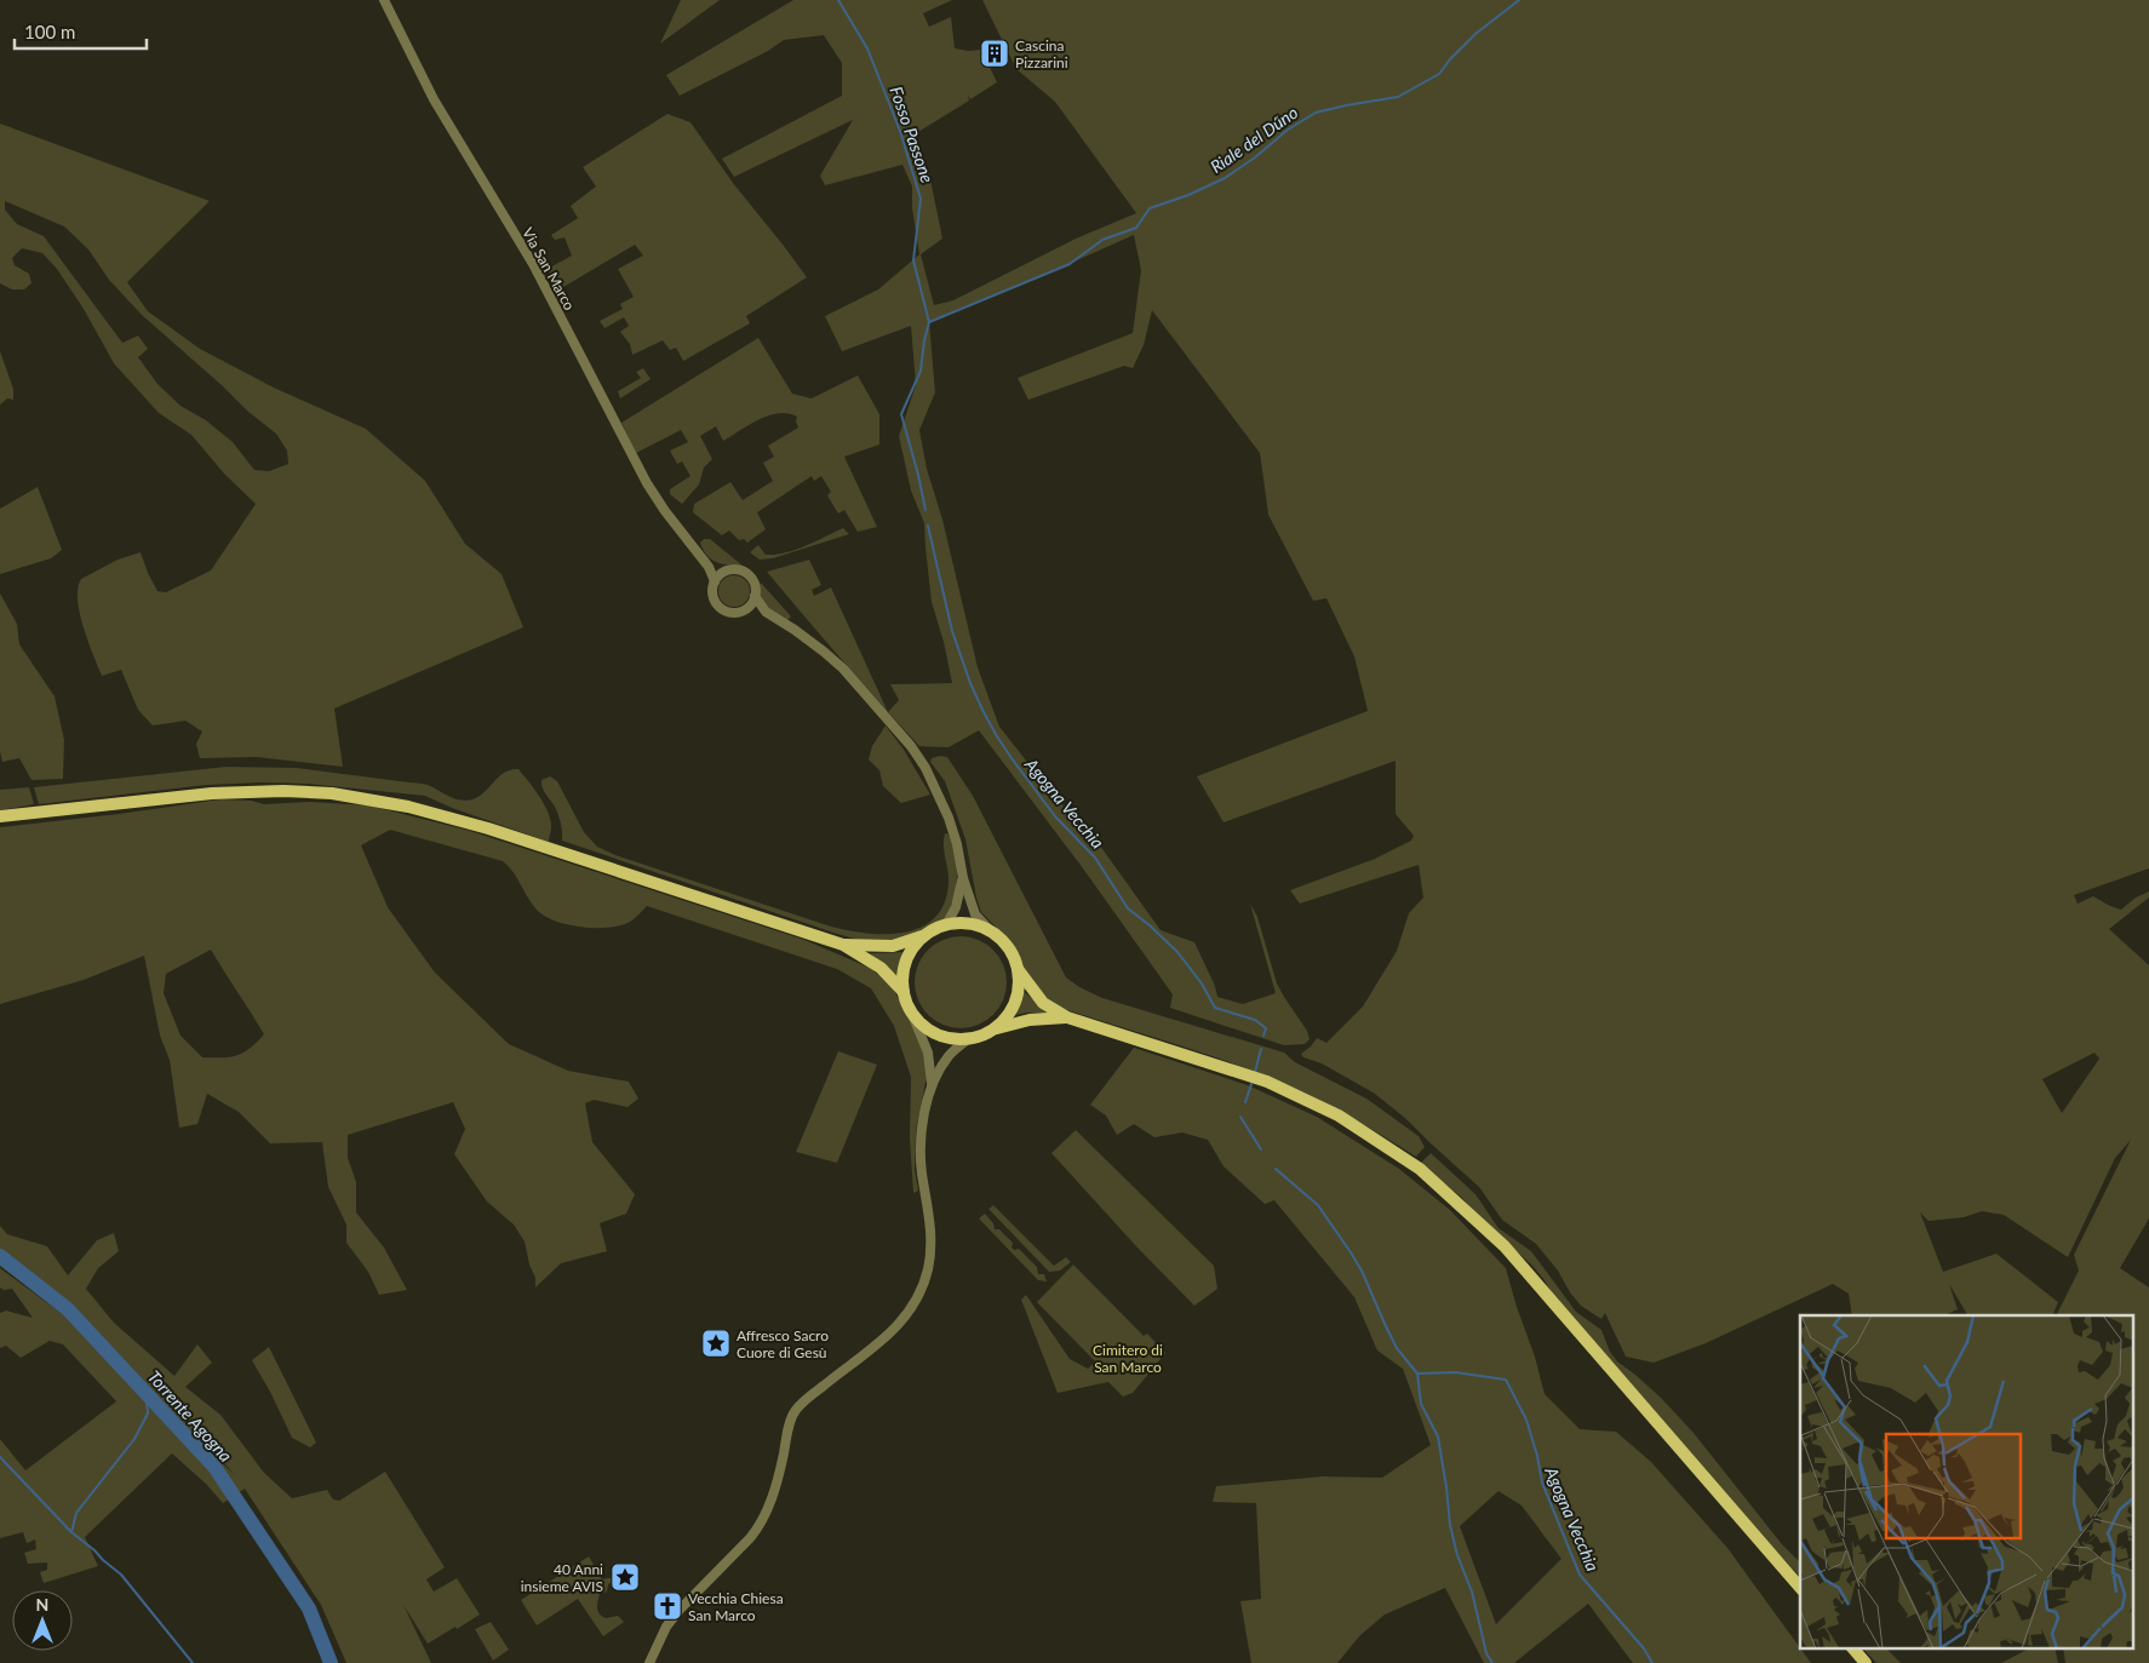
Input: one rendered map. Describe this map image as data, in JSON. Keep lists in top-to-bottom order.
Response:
{
  "streets": {
    "street": ["Via San Marco"]
  },
  "water": [
    "Fosso Passone",
    "Riale del Dűno",
    "Agogna Vecchia",
    "Torrente Agogna"
  ],
  "parks": ["Cimitero di San Marco"],
  "places": {
    "building": ["Cascina Pizzarini"],
    "place": ["Affresco Sacro Cuore di Gesù", "40 Anni insieme AVIS"],
    "church": ["Vecchia Chiesa San Marco"]
  },
  "scale_bar": "100 m",
  "north": "top"
}
